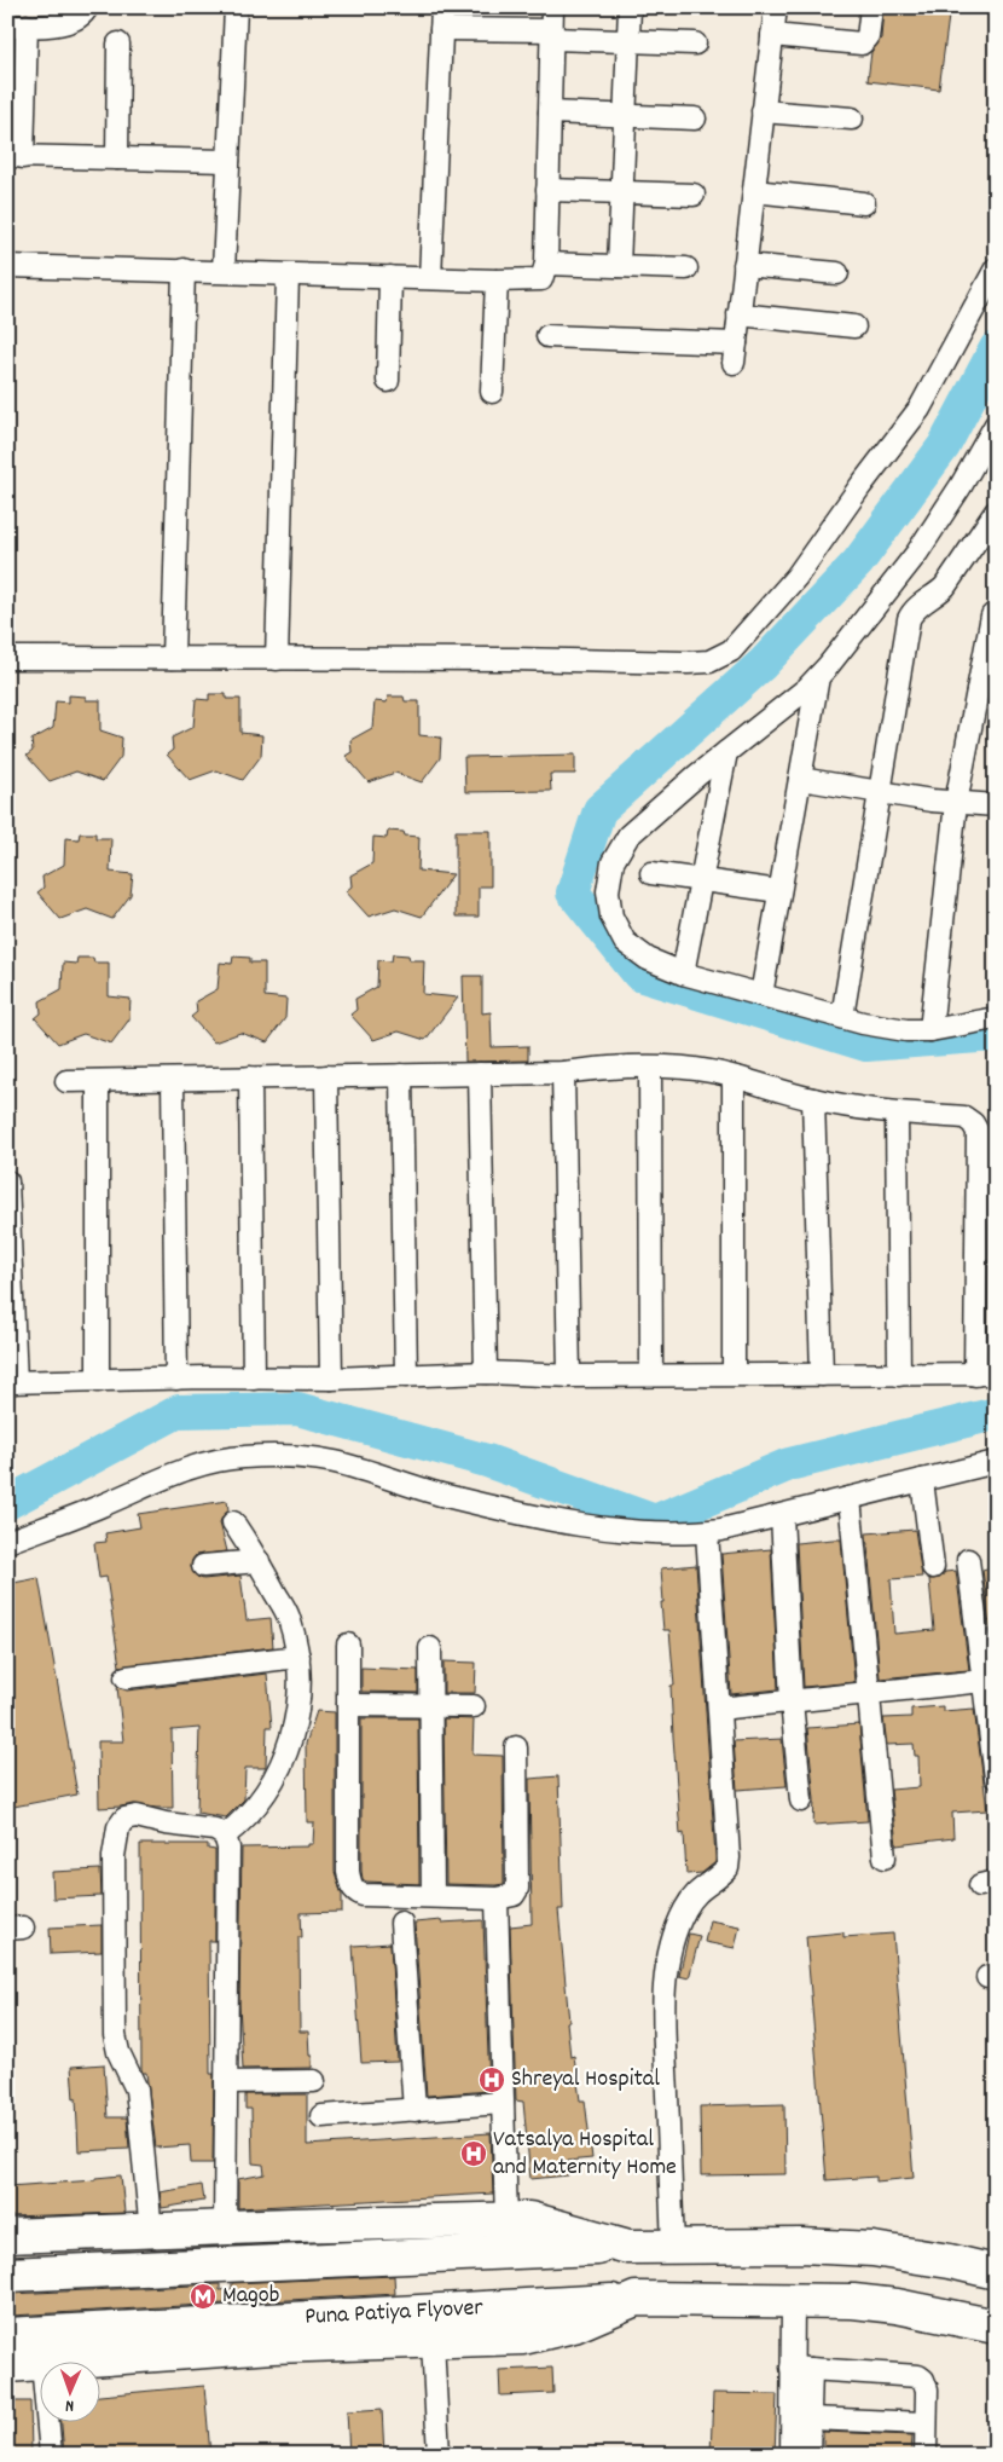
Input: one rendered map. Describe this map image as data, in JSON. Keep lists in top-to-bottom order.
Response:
{
  "streets": {
    "highway": ["Puna Patiya Flyover"]
  },
  "places": {
    "hospital": ["Shreyal Hospital", "Vatsalya Hospital and Maternity Home"],
    "metro station": ["Magob"]
  },
  "north": "bottom"
}
